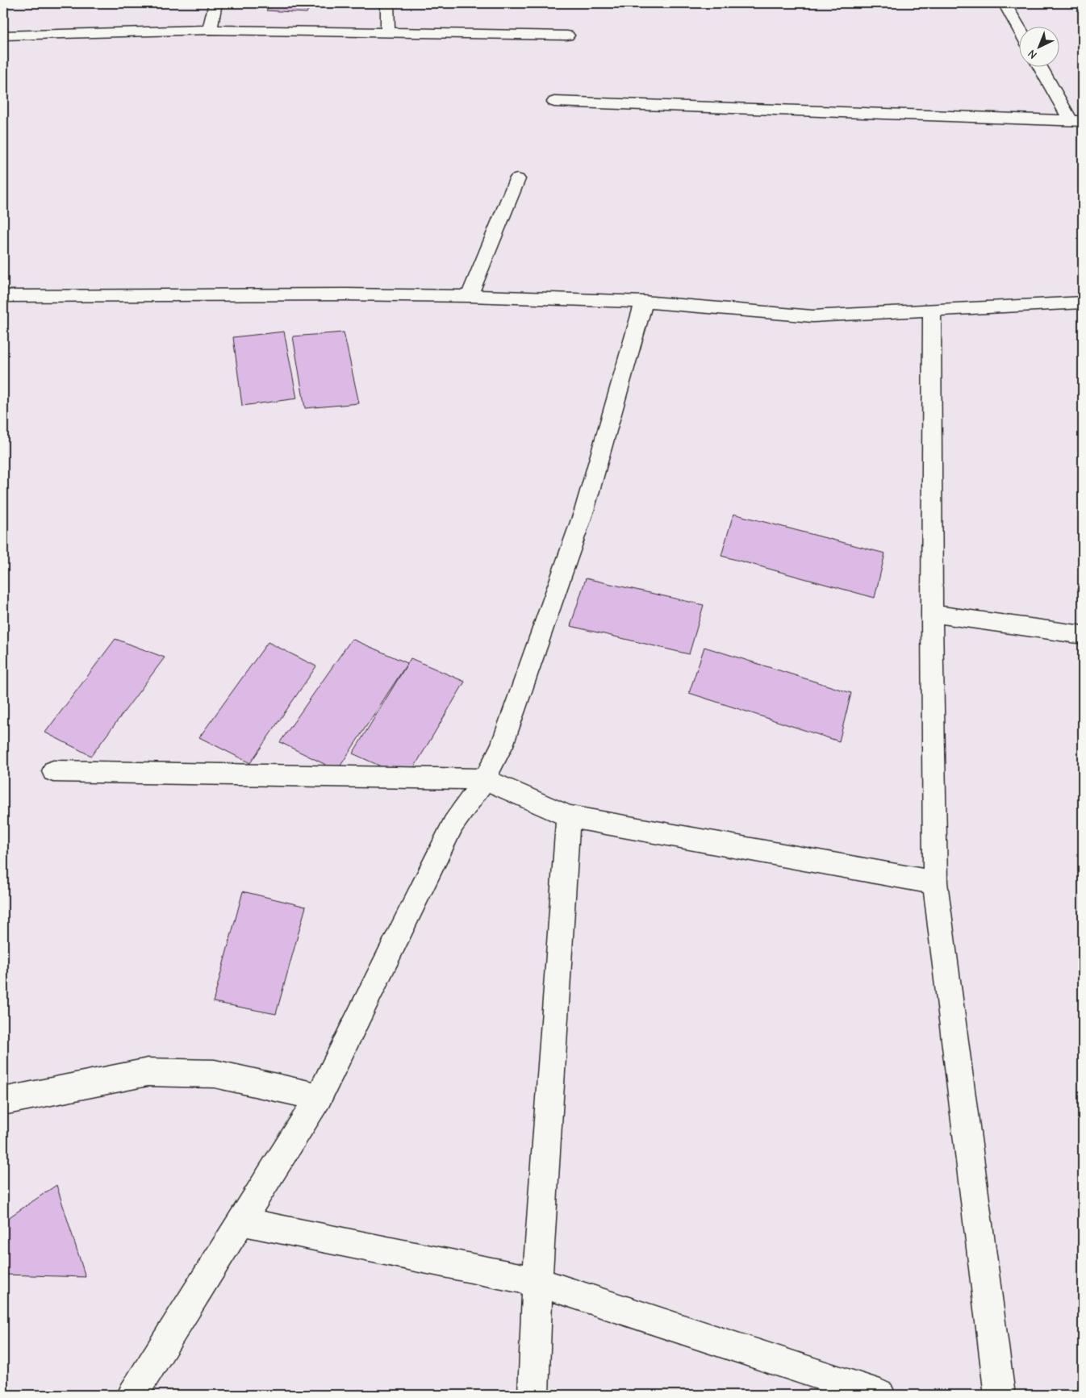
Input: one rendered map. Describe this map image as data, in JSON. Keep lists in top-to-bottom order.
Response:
{
  "north": "bottom left"
}
